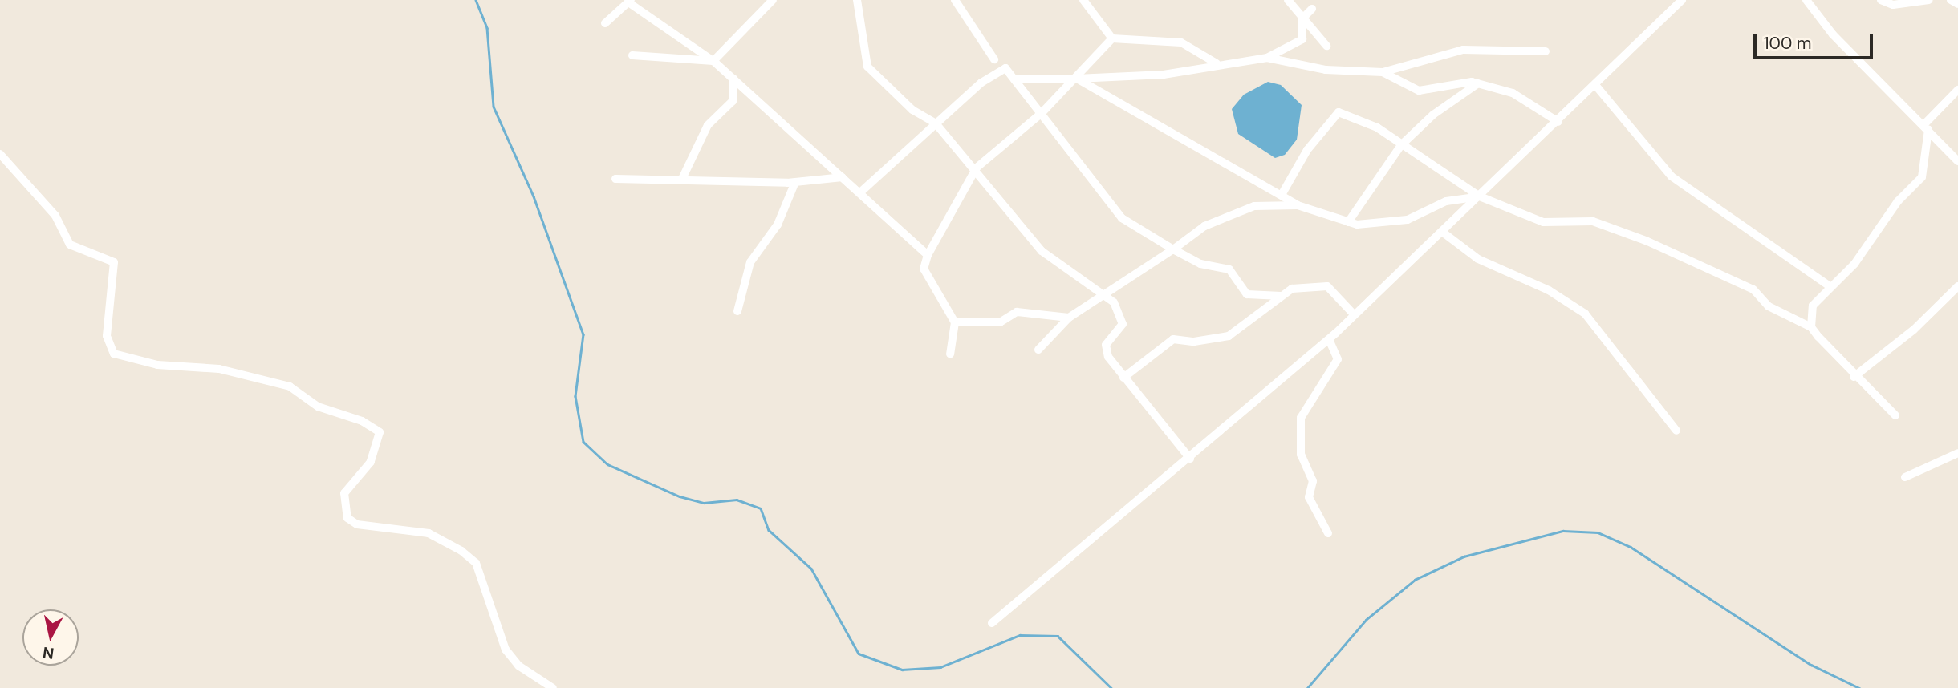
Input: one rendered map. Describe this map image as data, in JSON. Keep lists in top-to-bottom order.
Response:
{
  "scale_bar": "100 m",
  "north": "bottom"
}
